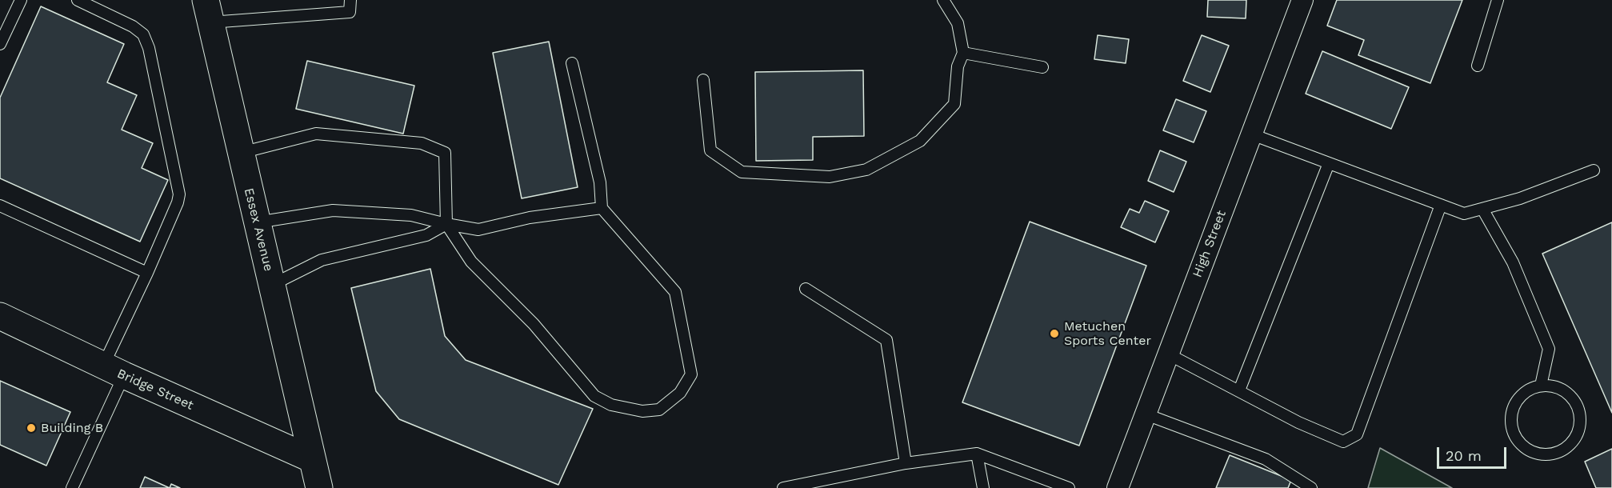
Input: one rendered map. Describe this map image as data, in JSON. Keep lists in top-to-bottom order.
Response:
{
  "streets": {
    "street": ["Essex Avenue", "High Street", "Bridge Street"]
  },
  "crossings": [
    ["Essex Avenue", "Bridge Street"]
  ],
  "places": ["Metuchen Sports Center", "Building B"],
  "scale_bar": "20 m"
}
